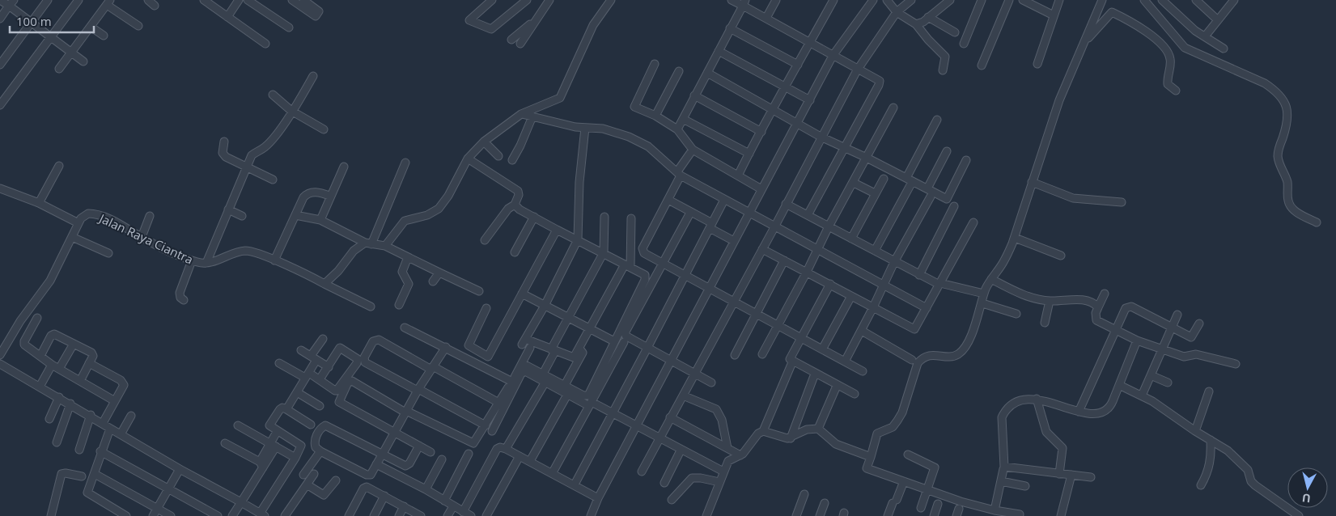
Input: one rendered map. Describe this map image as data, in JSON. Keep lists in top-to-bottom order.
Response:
{
  "streets": {
    "street": ["Jalan Raya Ciantra"]
  },
  "scale_bar": "100 m",
  "north": "bottom"
}
